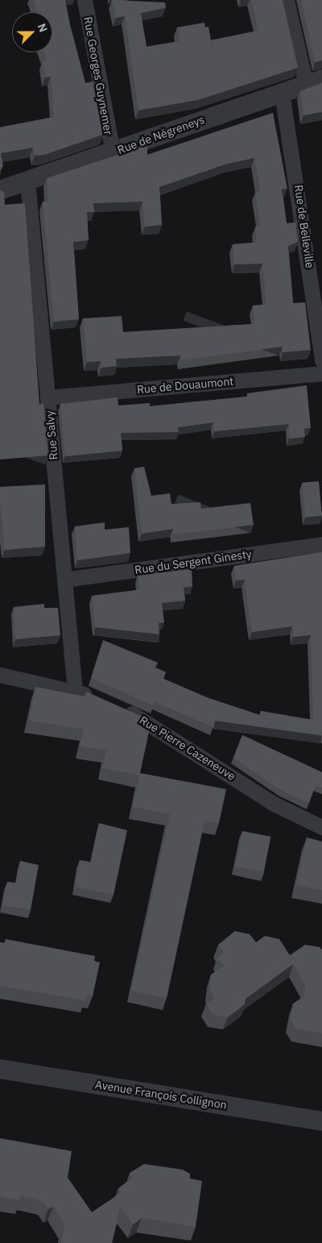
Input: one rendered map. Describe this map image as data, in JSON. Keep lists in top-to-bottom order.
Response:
{
  "streets": {
    "street": [
      "Rue Georges Guynemer",
      "Rue de Négreneys",
      "Rue de Belleville",
      "Rue de Douaumont",
      "Rue Salvy",
      "Rue du Sergent Ginesty",
      "Rue Pierre Cazeneuve",
      "Avenue François Collignon"
    ]
  },
  "crossings": [
    ["Rue Georges Guynemer", "Rue de Négreneys"],
    ["Rue de Négreneys", "Rue de Belleville"],
    ["Rue de Négreneys", "Rue Salvy"],
    ["Rue de Douaumont", "Rue Salvy"],
    ["Rue Salvy", "Rue du Sergent Ginesty"],
    ["Rue Salvy", "Rue Pierre Cazeneuve"]
  ],
  "north": "top right"
}
